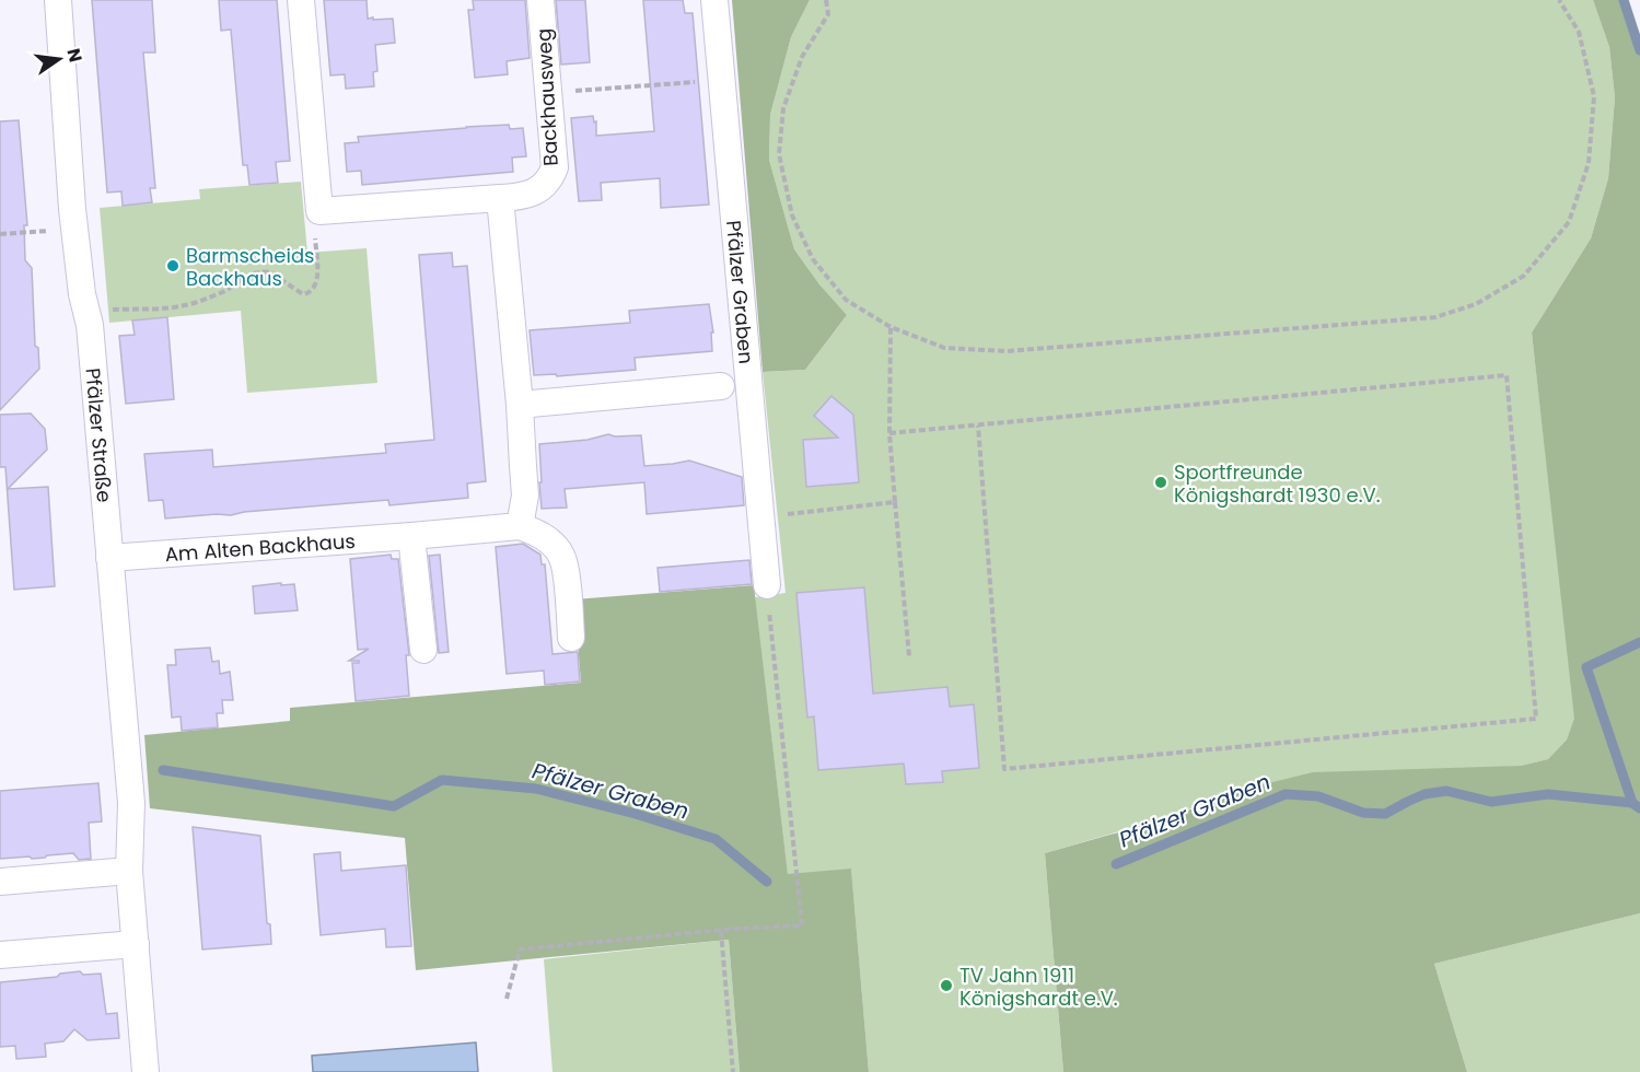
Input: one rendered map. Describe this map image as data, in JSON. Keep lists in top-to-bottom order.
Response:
{
  "streets": {
    "street": [
      "Backhausweg",
      "Pfälzer Graben",
      "Pfälzer Straße",
      "Am Alten Backhaus"
    ]
  },
  "crossings": [
    ["Pfälzer Straße", "Am Alten Backhaus"]
  ],
  "water": ["Pfälzer Graben"],
  "places": ["Barmscheids Backhaus", "Sportfreunde Königshardt 1930 e.V.", "TV Jahn 1911 Königshardt e.V."],
  "north": "right"
}
